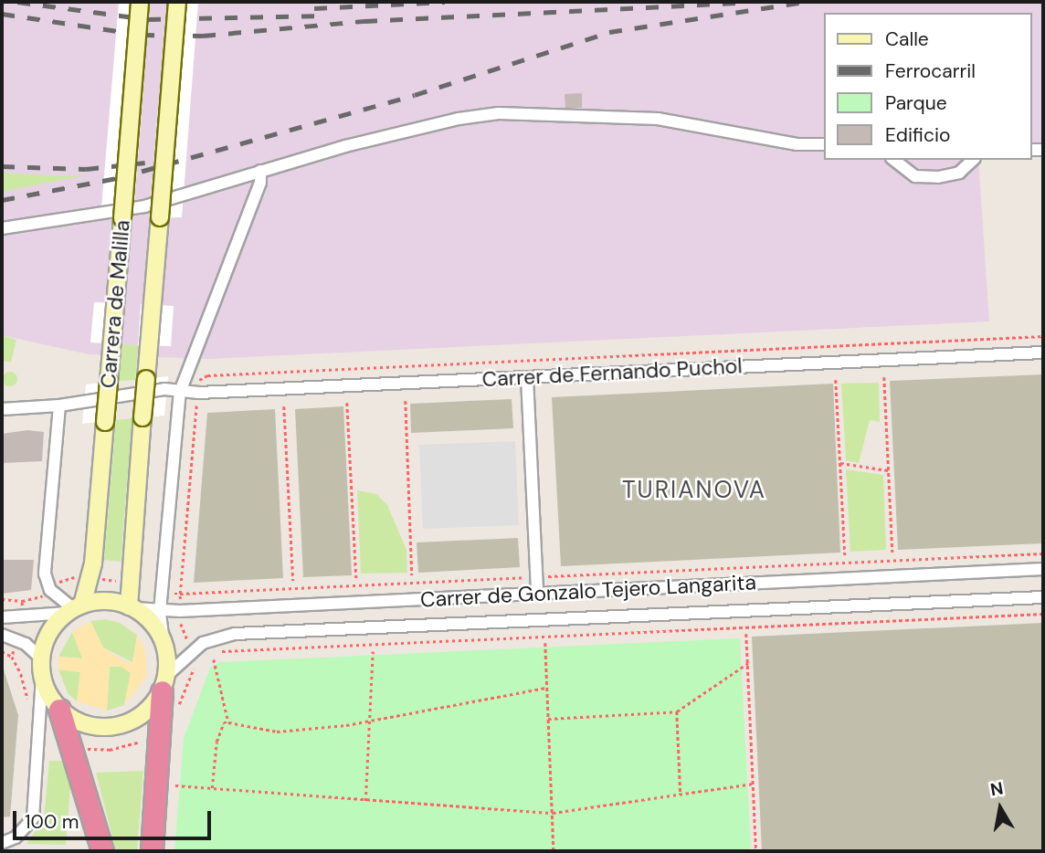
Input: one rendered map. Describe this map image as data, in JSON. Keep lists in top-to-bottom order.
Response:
{
  "streets": {
    "street": ["Carrera de Malilla", "Carrer de Fernando Puchol", "Carrer de Gonzalo Tejero Langarita"]
  },
  "crossings": [
    ["Carrera de Malilla", "Carrer de Gonzalo Tejero Langarita"]
  ],
  "districts": ["TURIANOVA"],
  "legend": [
    "Calle",
    "Ferrocarril",
    "Parque",
    "Edificio"
  ],
  "scale_bar": "100 m",
  "north": "top"
}
